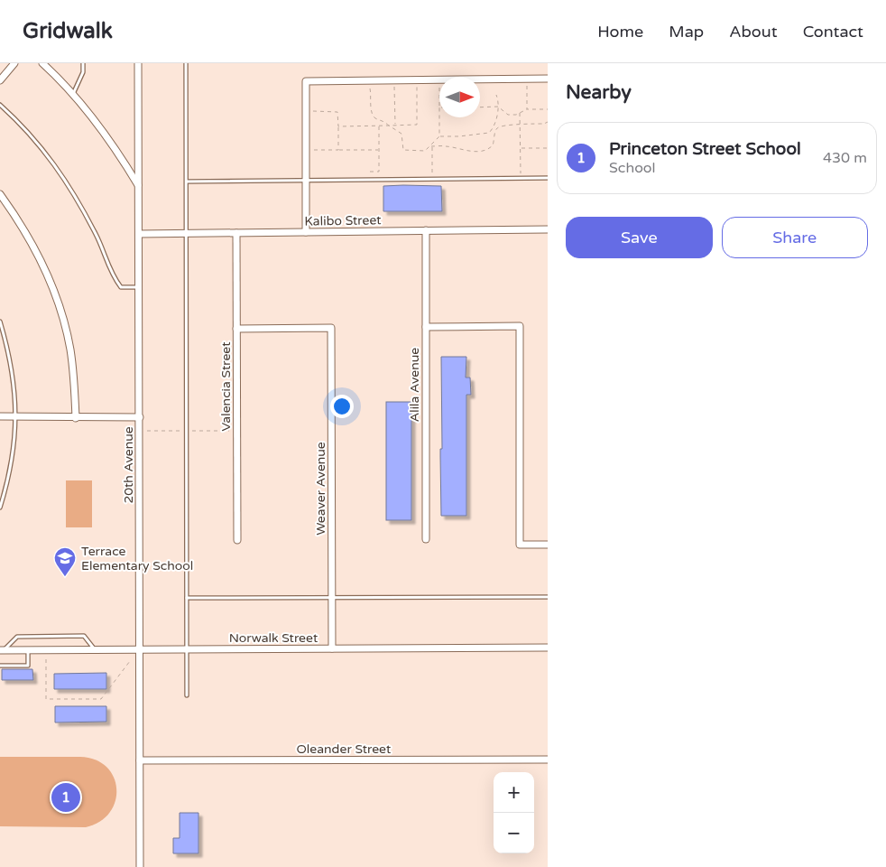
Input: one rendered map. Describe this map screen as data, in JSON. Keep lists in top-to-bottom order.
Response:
{
  "streets": {
    "street": [
      "Kalibo Street",
      "Alila Avenue",
      "Valencia Street",
      "20th Avenue",
      "Weaver Avenue",
      "Norwalk Street",
      "Oleander Street"
    ]
  },
  "crossings": [
    ["Kalibo Street", "Alila Avenue"],
    ["Kalibo Street", "Valencia Street"],
    ["Kalibo Street", "20th Avenue"],
    ["Valencia Street", "Weaver Avenue"],
    ["20th Avenue", "Norwalk Street"],
    ["20th Avenue", "Oleander Street"],
    ["Weaver Avenue", "Norwalk Street"]
  ],
  "places": {
    "school or university": ["Terrace Elementary School"]
  },
  "north": "right",
  "page": {
    "header": "Gridwalk",
    "nav": [
      "Home",
      "Map",
      "About",
      "Contact"
    ],
    "heading": "Nearby",
    "list": [
      {
        "mark": "1",
        "name": "Princeton Street School",
        "note": "School",
        "value": "430 m"
      }
    ],
    "buttons": ["Save", "Share"],
    "map_buttons": ["+", "−"],
    "pins": "1"
  }
}
